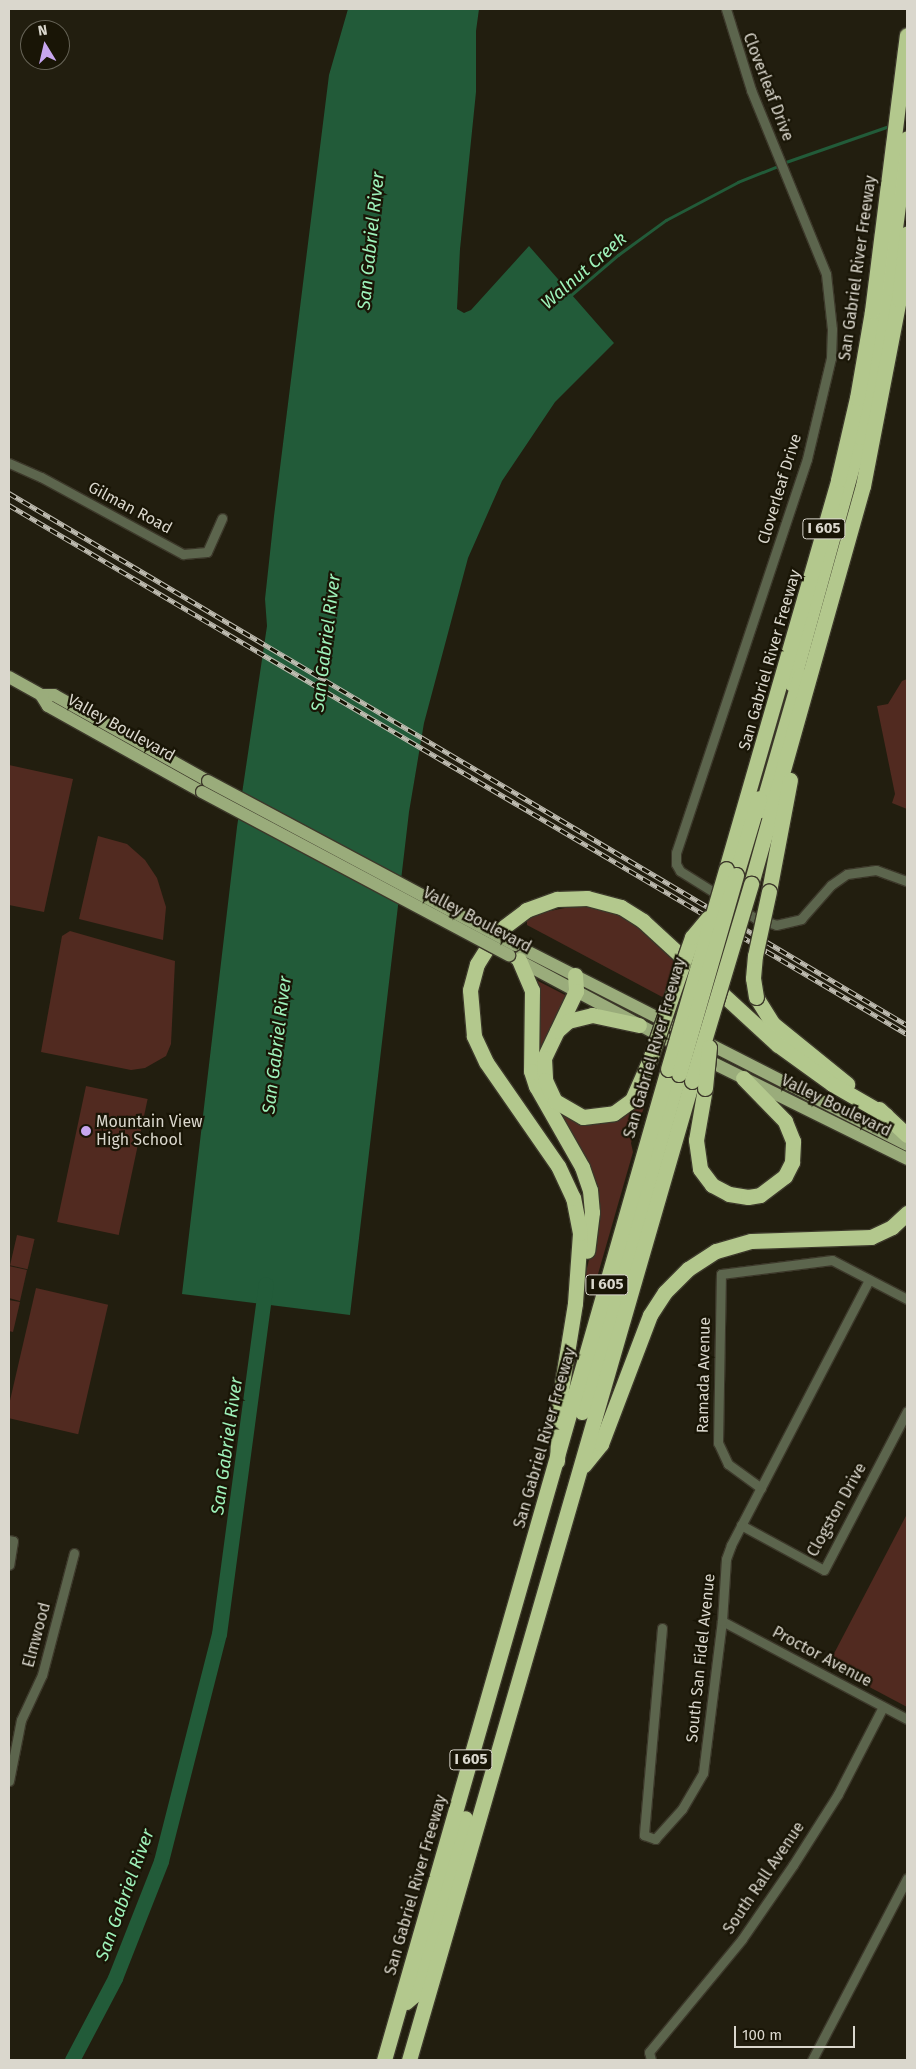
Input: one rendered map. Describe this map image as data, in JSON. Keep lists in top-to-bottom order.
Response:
{
  "streets": {
    "highway": ["San Gabriel River Freeway", "I 605"],
    "main road": ["Valley Boulevard"],
    "street": [
      "Cloverleaf Drive",
      "Gilman Road",
      "Ramada Avenue",
      "Clogston Drive",
      "Elmwood",
      "Proctor Avenue",
      "South San Fidel Avenue",
      "South Rall Avenue"
    ]
  },
  "crossings": [
    ["Ramada Avenue", "South San Fidel Avenue"],
    ["Clogston Drive", "South San Fidel Avenue"],
    ["Proctor Avenue", "South San Fidel Avenue"],
    ["Proctor Avenue", "South Rall Avenue"]
  ],
  "water": ["San Gabriel River", "Walnut Creek"],
  "places": ["Mountain View High School"],
  "scale_bar": "100 m",
  "north": "top"
}
